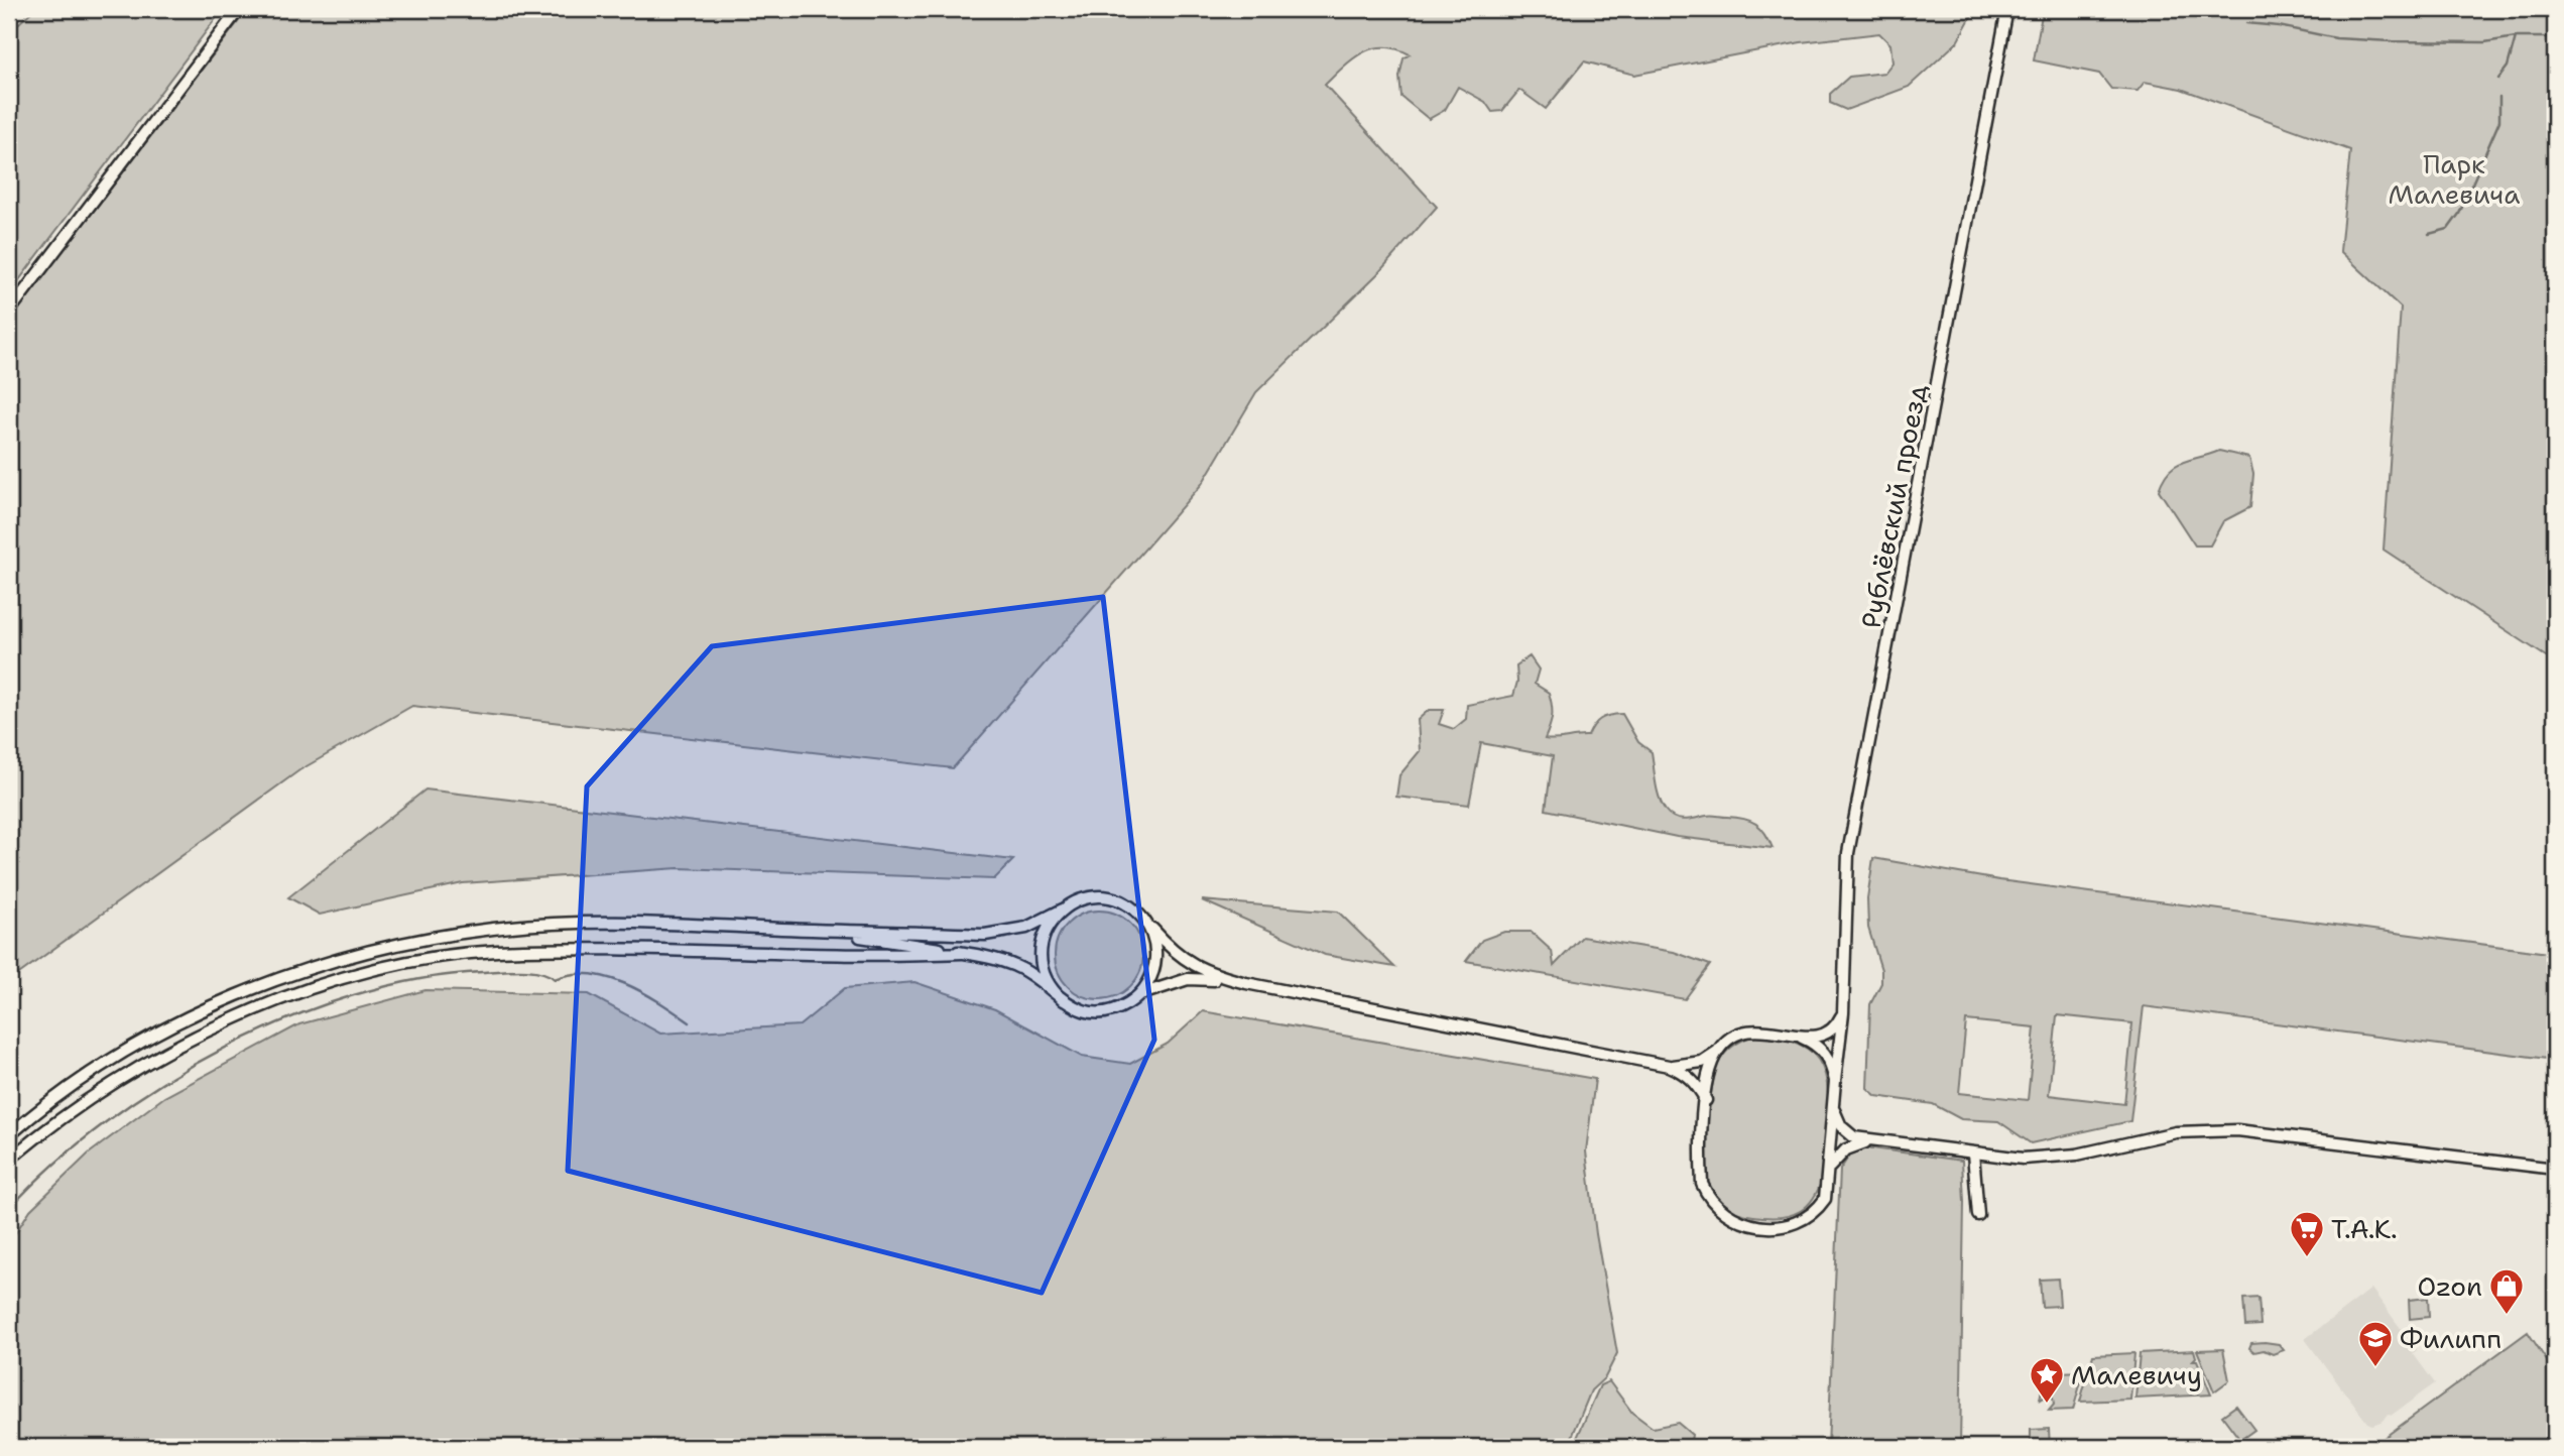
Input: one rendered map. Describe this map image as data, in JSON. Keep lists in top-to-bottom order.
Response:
{
  "streets": {
    "street": ["Рублёвский проезд"]
  },
  "parks": ["Парк Малевича"],
  "places": {
    "supermarket": ["Т.А.К."],
    "shop": ["Ozon"],
    "school or university": ["Филипп"],
    "place": ["Малевичу"]
  }
}
